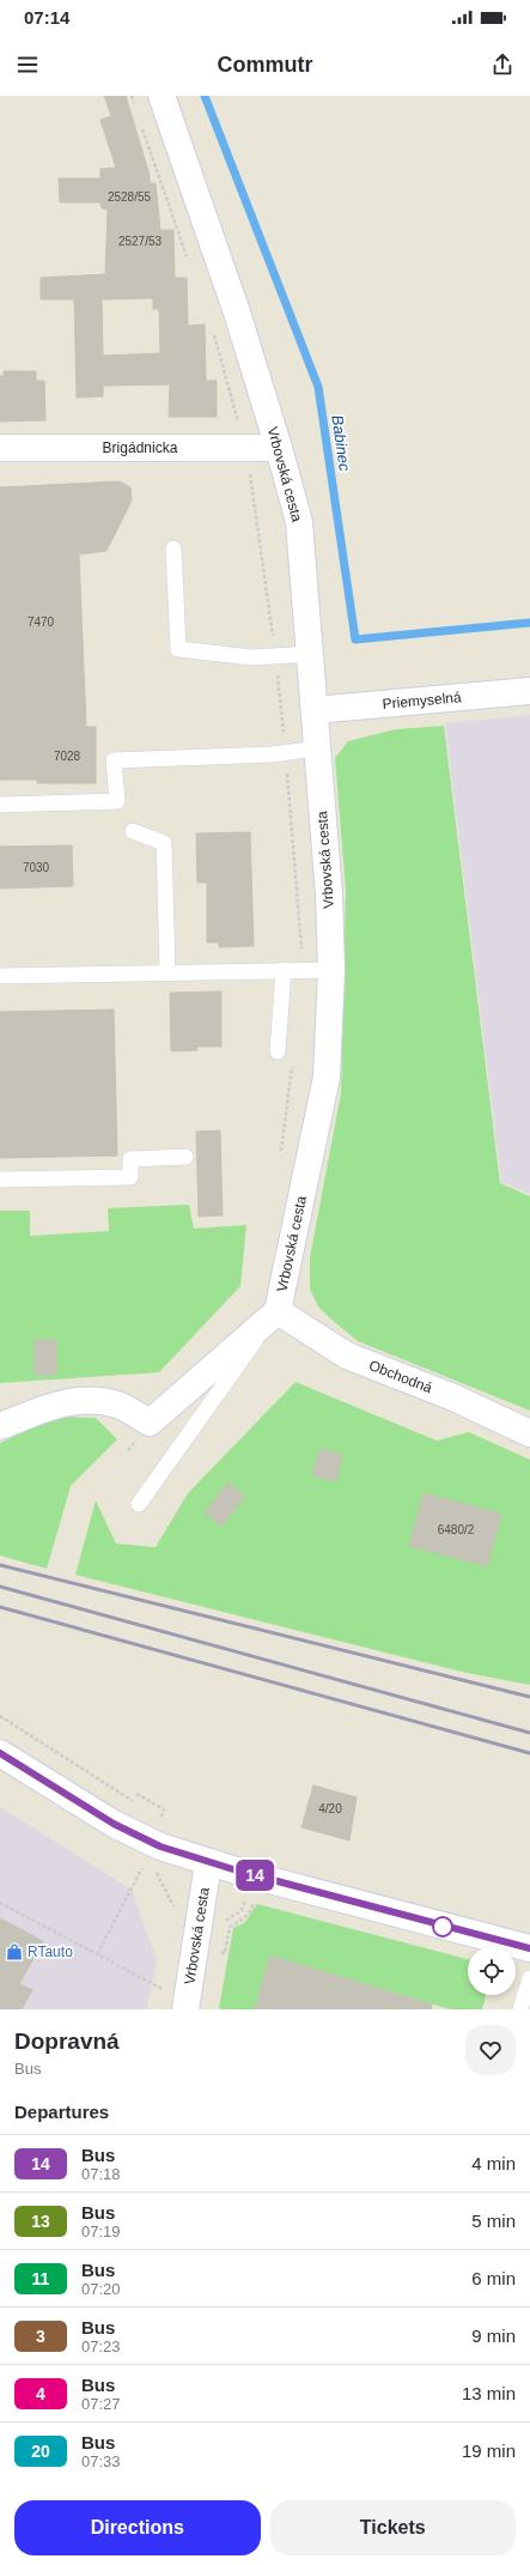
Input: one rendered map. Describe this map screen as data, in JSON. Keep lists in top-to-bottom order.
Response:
{
  "streets": {
    "street": [
      "Brigádnicka",
      "Vrbovská cesta",
      "Priemyselná",
      "Obchodná"
    ]
  },
  "crossings": [
    ["Brigádnicka", "Vrbovská cesta"],
    ["Vrbovská cesta", "Priemyselná"],
    ["Vrbovská cesta", "Obchodná"]
  ],
  "water": ["Babinec"],
  "places": {
    "shop": ["RTauto"]
  },
  "lines": ["bus line 14"],
  "house_numbers": [
    "2528/55",
    "2527/53",
    "7470",
    "7028",
    "7030",
    "6480/2",
    "4/20"
  ],
  "page": {
    "status": "07:14",
    "header": "Commutr",
    "on_map": "14",
    "heading": [
      ["Dopravná", "Bus"],
      "Departures"
    ],
    "list": [
      {
        "mark": "14",
        "name": "Bus",
        "note": "07:18",
        "value": "4 min"
      },
      {
        "mark": "13",
        "name": "Bus",
        "note": "07:19",
        "value": "5 min"
      },
      {
        "mark": "11",
        "name": "Bus",
        "note": "07:20",
        "value": "6 min"
      },
      {
        "mark": "3",
        "name": "Bus",
        "note": "07:23",
        "value": "9 min"
      },
      {
        "mark": "4",
        "name": "Bus",
        "note": "07:27",
        "value": "13 min"
      },
      {
        "mark": "20",
        "name": "Bus",
        "note": "07:33",
        "value": "19 min"
      }
    ],
    "buttons": ["Directions", "Tickets"]
  }
}
